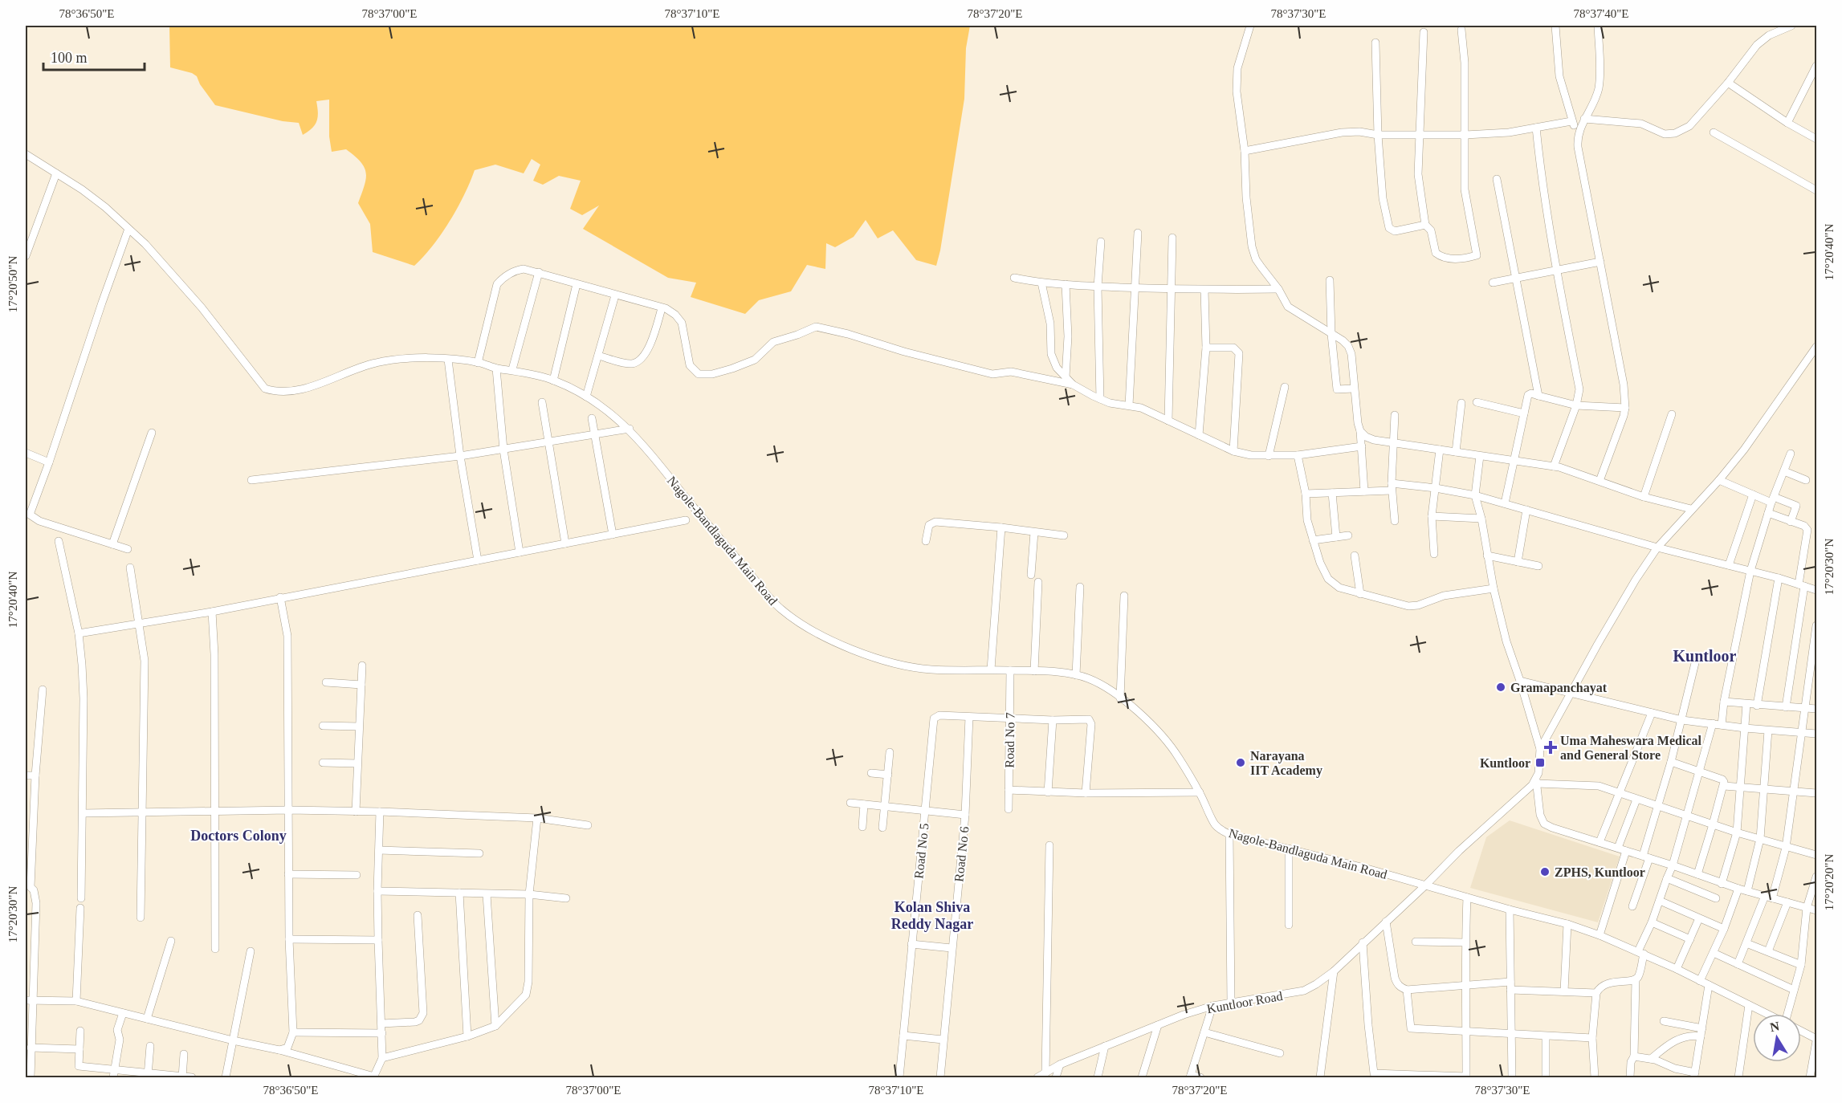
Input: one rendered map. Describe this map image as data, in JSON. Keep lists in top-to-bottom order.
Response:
{
  "streets": {
    "street": [
      "Nagole-Bandlaguda Main Road",
      "Road No 7",
      "Road No 5",
      "Road No 6",
      "Kuntloor Road"
    ]
  },
  "crossings": [
    ["Nagole-Bandlaguda Main Road", "Road No 7"],
    ["Nagole-Bandlaguda Main Road", "Kuntloor Road"],
    ["Road No 5", "Road No 6"]
  ],
  "districts": ["Kuntloor", "Doctors Colony", "Kolan Shiva Reddy Nagar"],
  "places": {
    "other": ["Gramapanchayat", "Narayana IIT Academy", "ZPHS, Kuntloor"],
    "health": ["Uma Maheswara Medical and General Store"],
    "transit": ["Kuntloor"]
  },
  "scale_bar": "100 m",
  "north": "top",
  "coordinates": [
    "78°36'50\"E",
    "78°37'00\"E",
    "78°37'10\"E",
    "78°37'20\"E",
    "78°37'30\"E",
    "78°37'40\"E",
    "17°20'40\"N",
    "17°20'50\"N",
    "17°20'30\"N",
    "17°20'20\"N"
  ]
}
